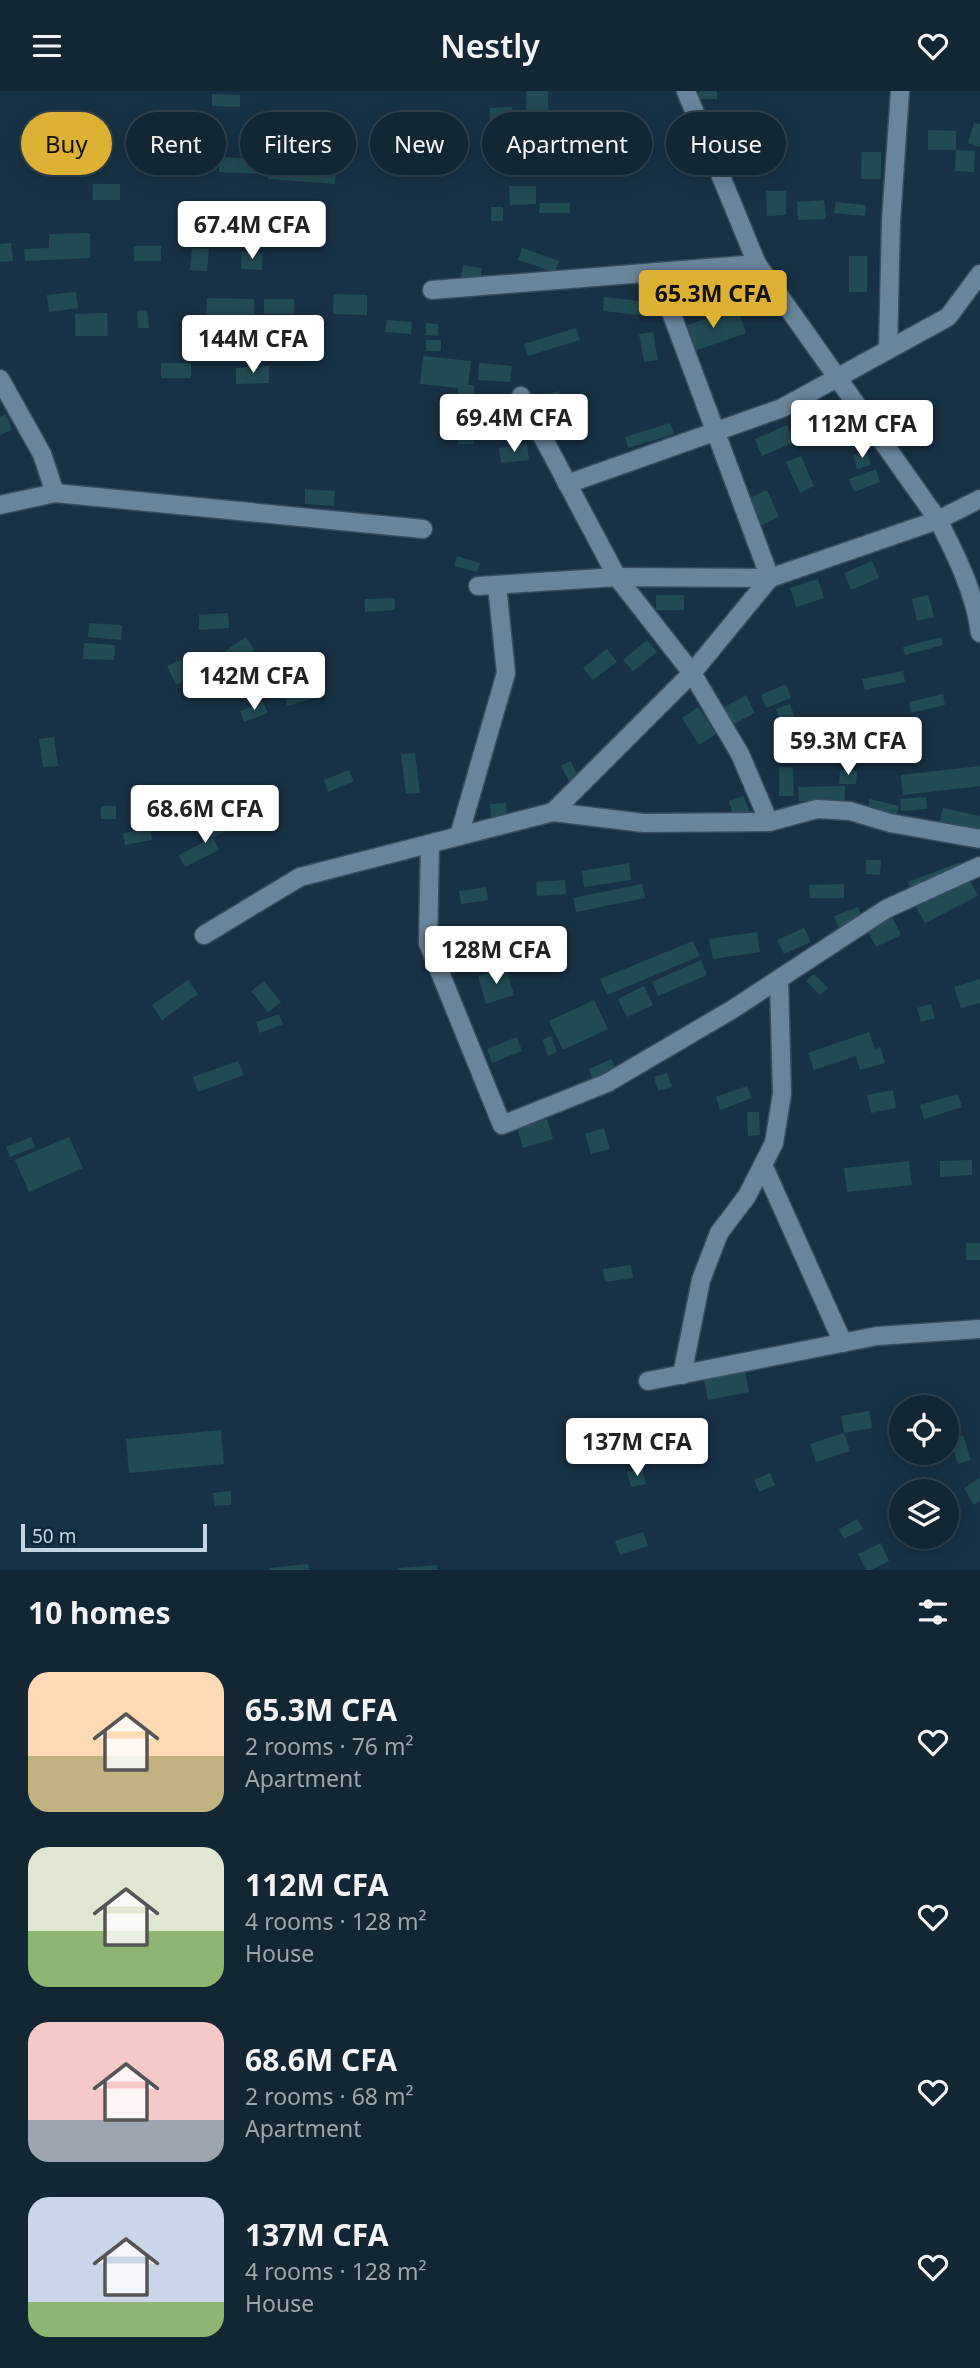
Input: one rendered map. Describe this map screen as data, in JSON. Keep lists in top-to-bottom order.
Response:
{
  "scale_bar": "50 m",
  "page": {
    "header": "Nestly",
    "chip": [
      "Buy",
      "Rent",
      "Filters",
      "New",
      "Apartment",
      "House"
    ],
    "price": [
      "67.4M CFA",
      "65.3M CFA",
      "144M CFA",
      "69.4M CFA",
      "112M CFA",
      "142M CFA",
      "59.3M CFA",
      "68.6M CFA",
      "128M CFA",
      "137M CFA"
    ],
    "scale": "50 m",
    "heading": "10 homes",
    "list": [
      {
        "name": "65.3M CFA",
        "note": "2 rooms · 76 m² · Apartment"
      },
      {
        "name": "112M CFA",
        "note": "4 rooms · 128 m² · House"
      },
      {
        "name": "68.6M CFA",
        "note": "2 rooms · 68 m² · Apartment"
      },
      {
        "name": "137M CFA",
        "note": "4 rooms · 128 m² · House"
      }
    ]
  }
}
